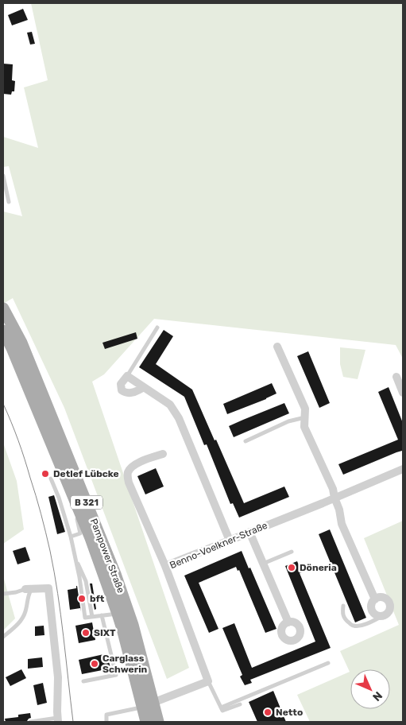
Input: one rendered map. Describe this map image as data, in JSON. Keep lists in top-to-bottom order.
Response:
{
  "streets": {
    "main road": ["B 321", "Pampower Straße"],
    "street": ["Benno-Voelkner-Straße"]
  },
  "places": [
    "Detlef Lübcke",
    "Döneria",
    "bft",
    "SIXT",
    "Carglass Schwerin",
    "Netto"
  ],
  "north": "bottom right"
}
